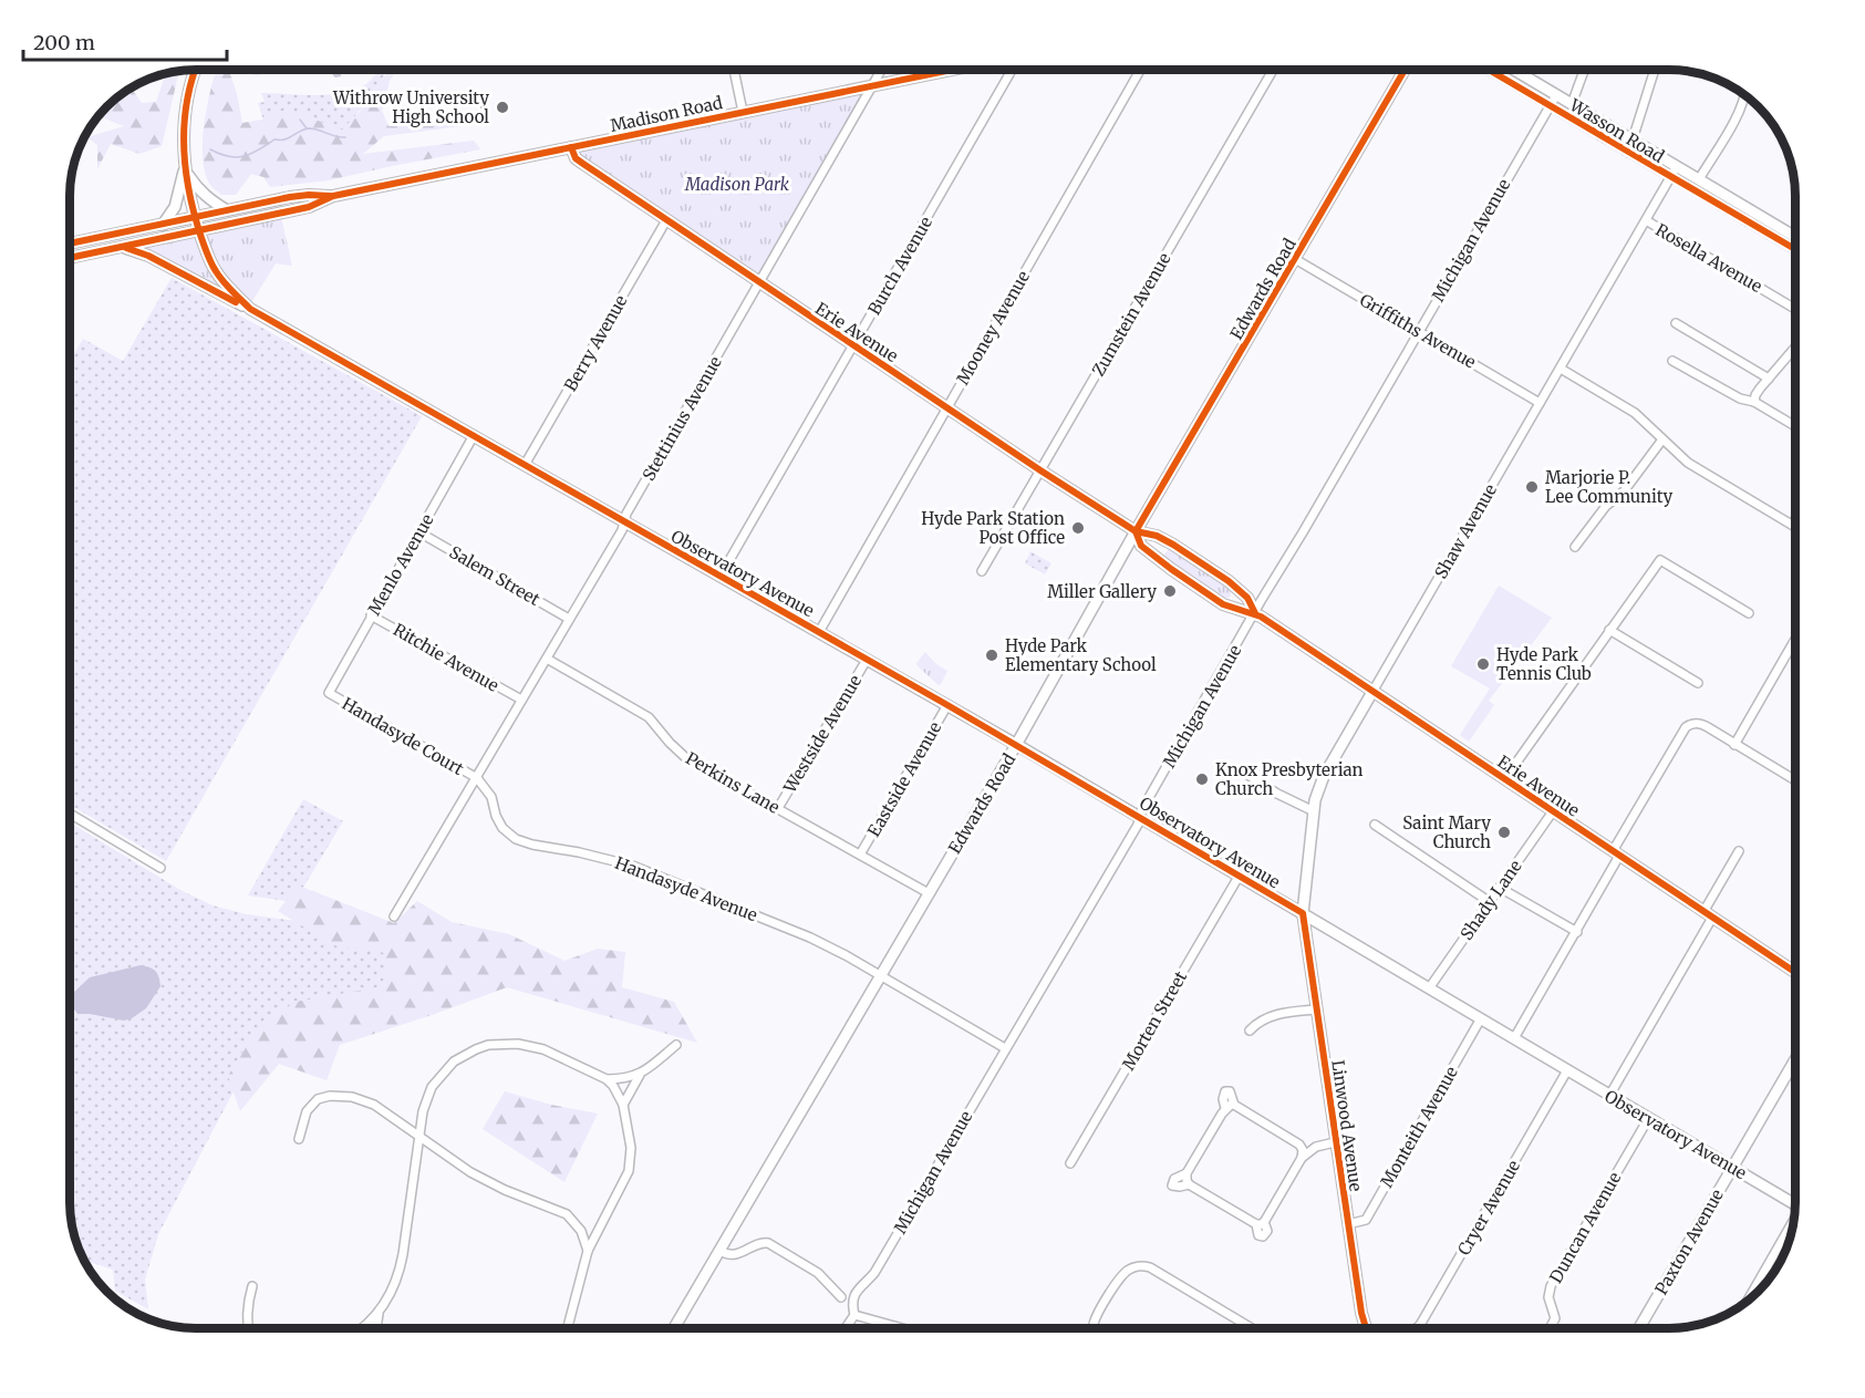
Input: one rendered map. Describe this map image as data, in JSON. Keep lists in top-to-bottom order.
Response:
{
  "streets": {
    "street": [
      "Madison Road",
      "Wasson Road",
      "Michigan Avenue",
      "Rosella Avenue",
      "Burch Avenue",
      "Edwards Road",
      "Zumstein Avenue",
      "Mooney Avenue",
      "Griffiths Avenue",
      "Erie Avenue",
      "Berry Avenue",
      "Stettinius Avenue",
      "Shaw Avenue",
      "Menlo Avenue",
      "Observatory Avenue",
      "Salem Street",
      "Ritchie Avenue",
      "Westside Avenue",
      "Handasyde Court",
      "Eastside Avenue",
      "Perkins Lane",
      "Handasyde Avenue",
      "Shady Lane",
      "Morten Street",
      "Linwood Avenue",
      "Monteith Avenue",
      "Cryer Avenue",
      "Duncan Avenue",
      "Paxton Avenue"
    ]
  },
  "crossings": [
    ["Madison Road", "Erie Avenue"],
    ["Madison Road", "Stettinius Avenue"],
    ["Madison Road", "Observatory Avenue"],
    ["Wasson Road", "Michigan Avenue"],
    ["Wasson Road", "Shaw Avenue"],
    ["Michigan Avenue", "Griffiths Avenue"],
    ["Michigan Avenue", "Erie Avenue"],
    ["Michigan Avenue", "Observatory Avenue"],
    ["Michigan Avenue", "Handasyde Avenue"],
    ["Rosella Avenue", "Shaw Avenue"],
    ["Burch Avenue", "Erie Avenue"],
    ["Burch Avenue", "Observatory Avenue"],
    ["Edwards Road", "Griffiths Avenue"],
    ["Edwards Road", "Erie Avenue"],
    ["Edwards Road", "Observatory Avenue"],
    ["Edwards Road", "Perkins Lane"],
    ["Edwards Road", "Handasyde Avenue"],
    ["Zumstein Avenue", "Erie Avenue"],
    ["Mooney Avenue", "Erie Avenue"],
    ["Mooney Avenue", "Observatory Avenue"],
    ["Griffiths Avenue", "Shaw Avenue"],
    ["Erie Avenue", "Berry Avenue"],
    ["Erie Avenue", "Stettinius Avenue"],
    ["Erie Avenue", "Shaw Avenue"],
    ["Erie Avenue", "Shady Lane"],
    ["Berry Avenue", "Observatory Avenue"],
    ["Stettinius Avenue", "Observatory Avenue"],
    ["Stettinius Avenue", "Salem Street"],
    ["Stettinius Avenue", "Ritchie Avenue"],
    ["Stettinius Avenue", "Handasyde Court"],
    ["Stettinius Avenue", "Perkins Lane"],
    ["Stettinius Avenue", "Handasyde Avenue"],
    ["Shaw Avenue", "Observatory Avenue"],
    ["Shaw Avenue", "Linwood Avenue"],
    ["Menlo Avenue", "Observatory Avenue"],
    ["Menlo Avenue", "Salem Street"],
    ["Menlo Avenue", "Ritchie Avenue"],
    ["Menlo Avenue", "Handasyde Court"],
    ["Observatory Avenue", "Westside Avenue"],
    ["Observatory Avenue", "Eastside Avenue"],
    ["Observatory Avenue", "Shady Lane"],
    ["Observatory Avenue", "Morten Street"],
    ["Observatory Avenue", "Linwood Avenue"],
    ["Observatory Avenue", "Monteith Avenue"],
    ["Observatory Avenue", "Cryer Avenue"],
    ["Observatory Avenue", "Duncan Avenue"],
    ["Observatory Avenue", "Paxton Avenue"],
    ["Westside Avenue", "Perkins Lane"],
    ["Handasyde Court", "Handasyde Avenue"],
    ["Eastside Avenue", "Perkins Lane"],
    ["Linwood Avenue", "Monteith Avenue"]
  ],
  "parks": ["Madison Park"],
  "places": [
    "Withrow University High School",
    "Marjorie P. Lee Community",
    "Hyde Park Station Post Office",
    "Miller Gallery",
    "Hyde Park Elementary School",
    "Hyde Park Tennis Club",
    "Knox Presbyterian Church",
    "Saint Mary Church"
  ],
  "scale_bar": "200 m"
}
